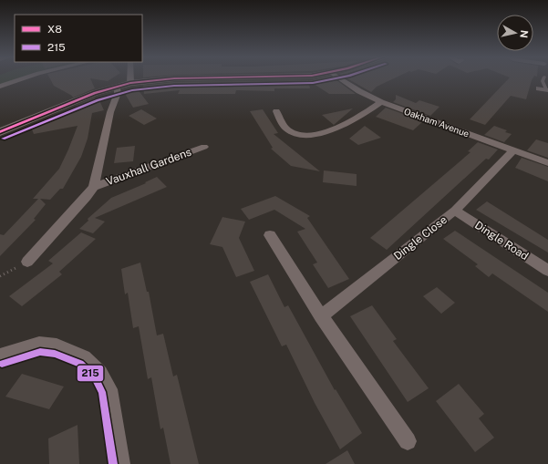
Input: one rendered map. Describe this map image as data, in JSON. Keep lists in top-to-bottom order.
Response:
{
  "streets": {
    "street": [
      "Oakham Avenue",
      "Vauxhall Gardens",
      "Dingle Close",
      "Dingle Road"
    ]
  },
  "crossings": [
    ["Oakham Avenue", "Dingle Close"],
    ["Dingle Close", "Dingle Road"]
  ],
  "lines": ["transit line X8", "transit line 215"],
  "legend": ["X8", "215"],
  "north": "right"
}
